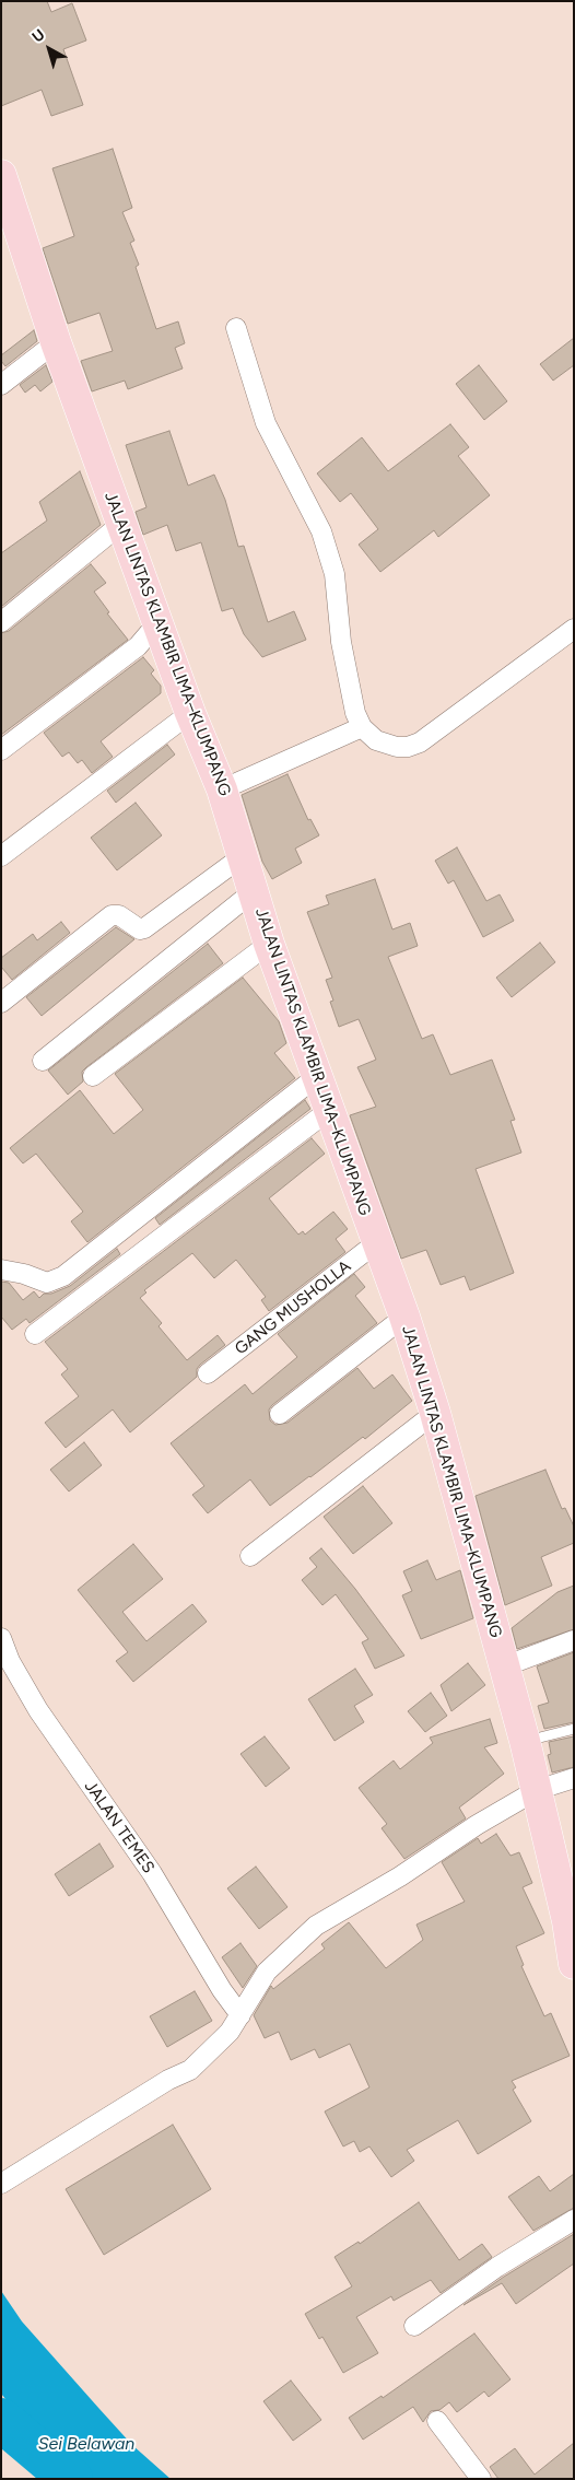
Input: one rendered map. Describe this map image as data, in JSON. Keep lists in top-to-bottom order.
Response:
{
  "streets": {
    "main road": ["JALAN LINTAS KLAMBIR LIMA–KLUMPANG"],
    "street": ["GANG MUSHOLLA", "JALAN TEMES"]
  },
  "crossings": [
    ["JALAN LINTAS KLAMBIR LIMA–KLUMPANG", "GANG MUSHOLLA"]
  ],
  "water": ["Sei Belawan"],
  "north": "top left"
}
